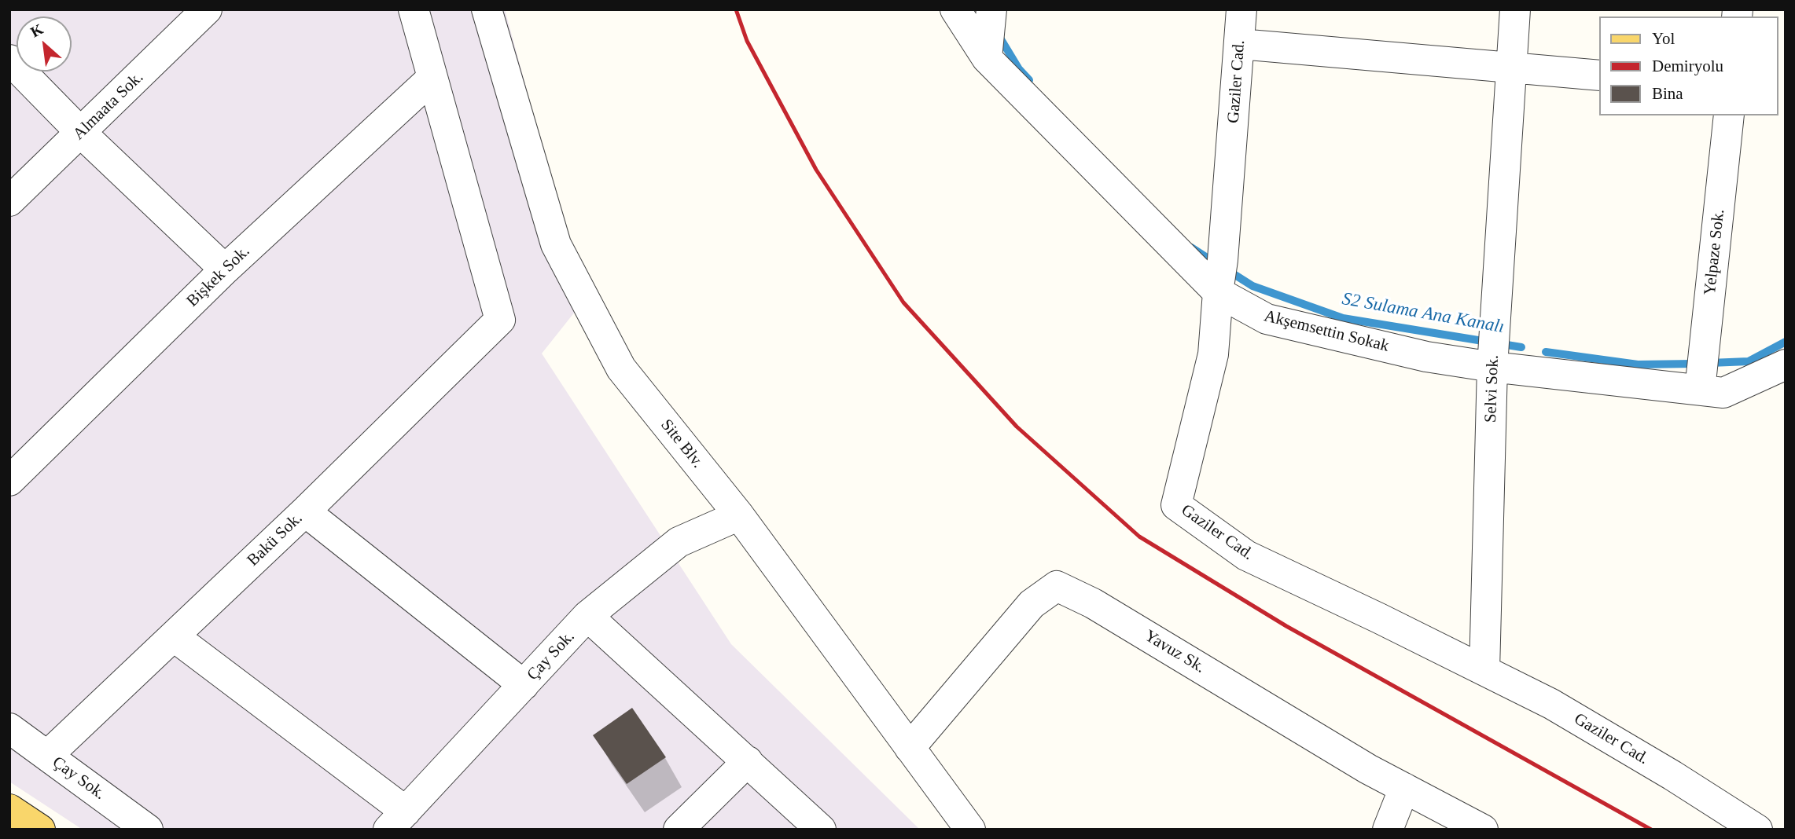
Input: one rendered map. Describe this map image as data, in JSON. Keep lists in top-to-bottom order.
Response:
{
  "streets": {
    "street": [
      "Gaziler Cad.",
      "Almaata Sok.",
      "Yelpaze Sok.",
      "Bişkek Sok.",
      "Akşemsettin Sokak",
      "Selvi Sok.",
      "Site Blv.",
      "Bakü Sok.",
      "Yavuz Sk.",
      "Çay Sok."
    ]
  },
  "crossings": [
    ["Gaziler Cad.", "Akşemsettin Sokak"],
    ["Gaziler Cad.", "Selvi Sok."],
    ["Yelpaze Sok.", "Akşemsettin Sokak"],
    ["Bişkek Sok.", "Bakü Sok."],
    ["Akşemsettin Sokak", "Selvi Sok."],
    ["Site Blv.", "Yavuz Sk."],
    ["Site Blv.", "Çay Sok."],
    ["Bakü Sok.", "Çay Sok."]
  ],
  "water": ["S2 Sulama Ana Kanalı"],
  "legend": ["Yol", "Demiryolu", "Bina"],
  "north": "top left"
}
